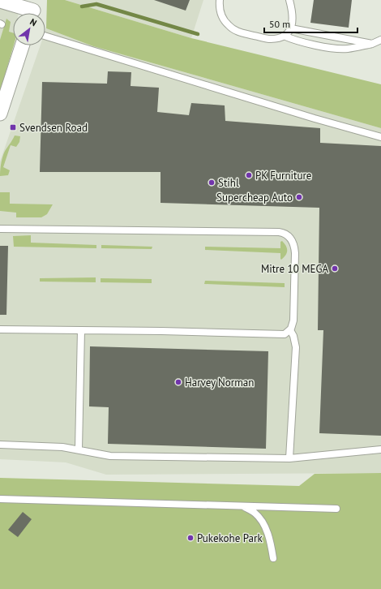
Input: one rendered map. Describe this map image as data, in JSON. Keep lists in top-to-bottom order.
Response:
{
  "places": {
    "transit": ["Svendsen Road"],
    "other": [
      "PK Furniture",
      "Stihl",
      "Supercheap Auto",
      "Mitre 10 MEGA",
      "Harvey Norman",
      "Pukekohe Park"
    ]
  },
  "scale_bar": "50 m",
  "north": "top right"
}
